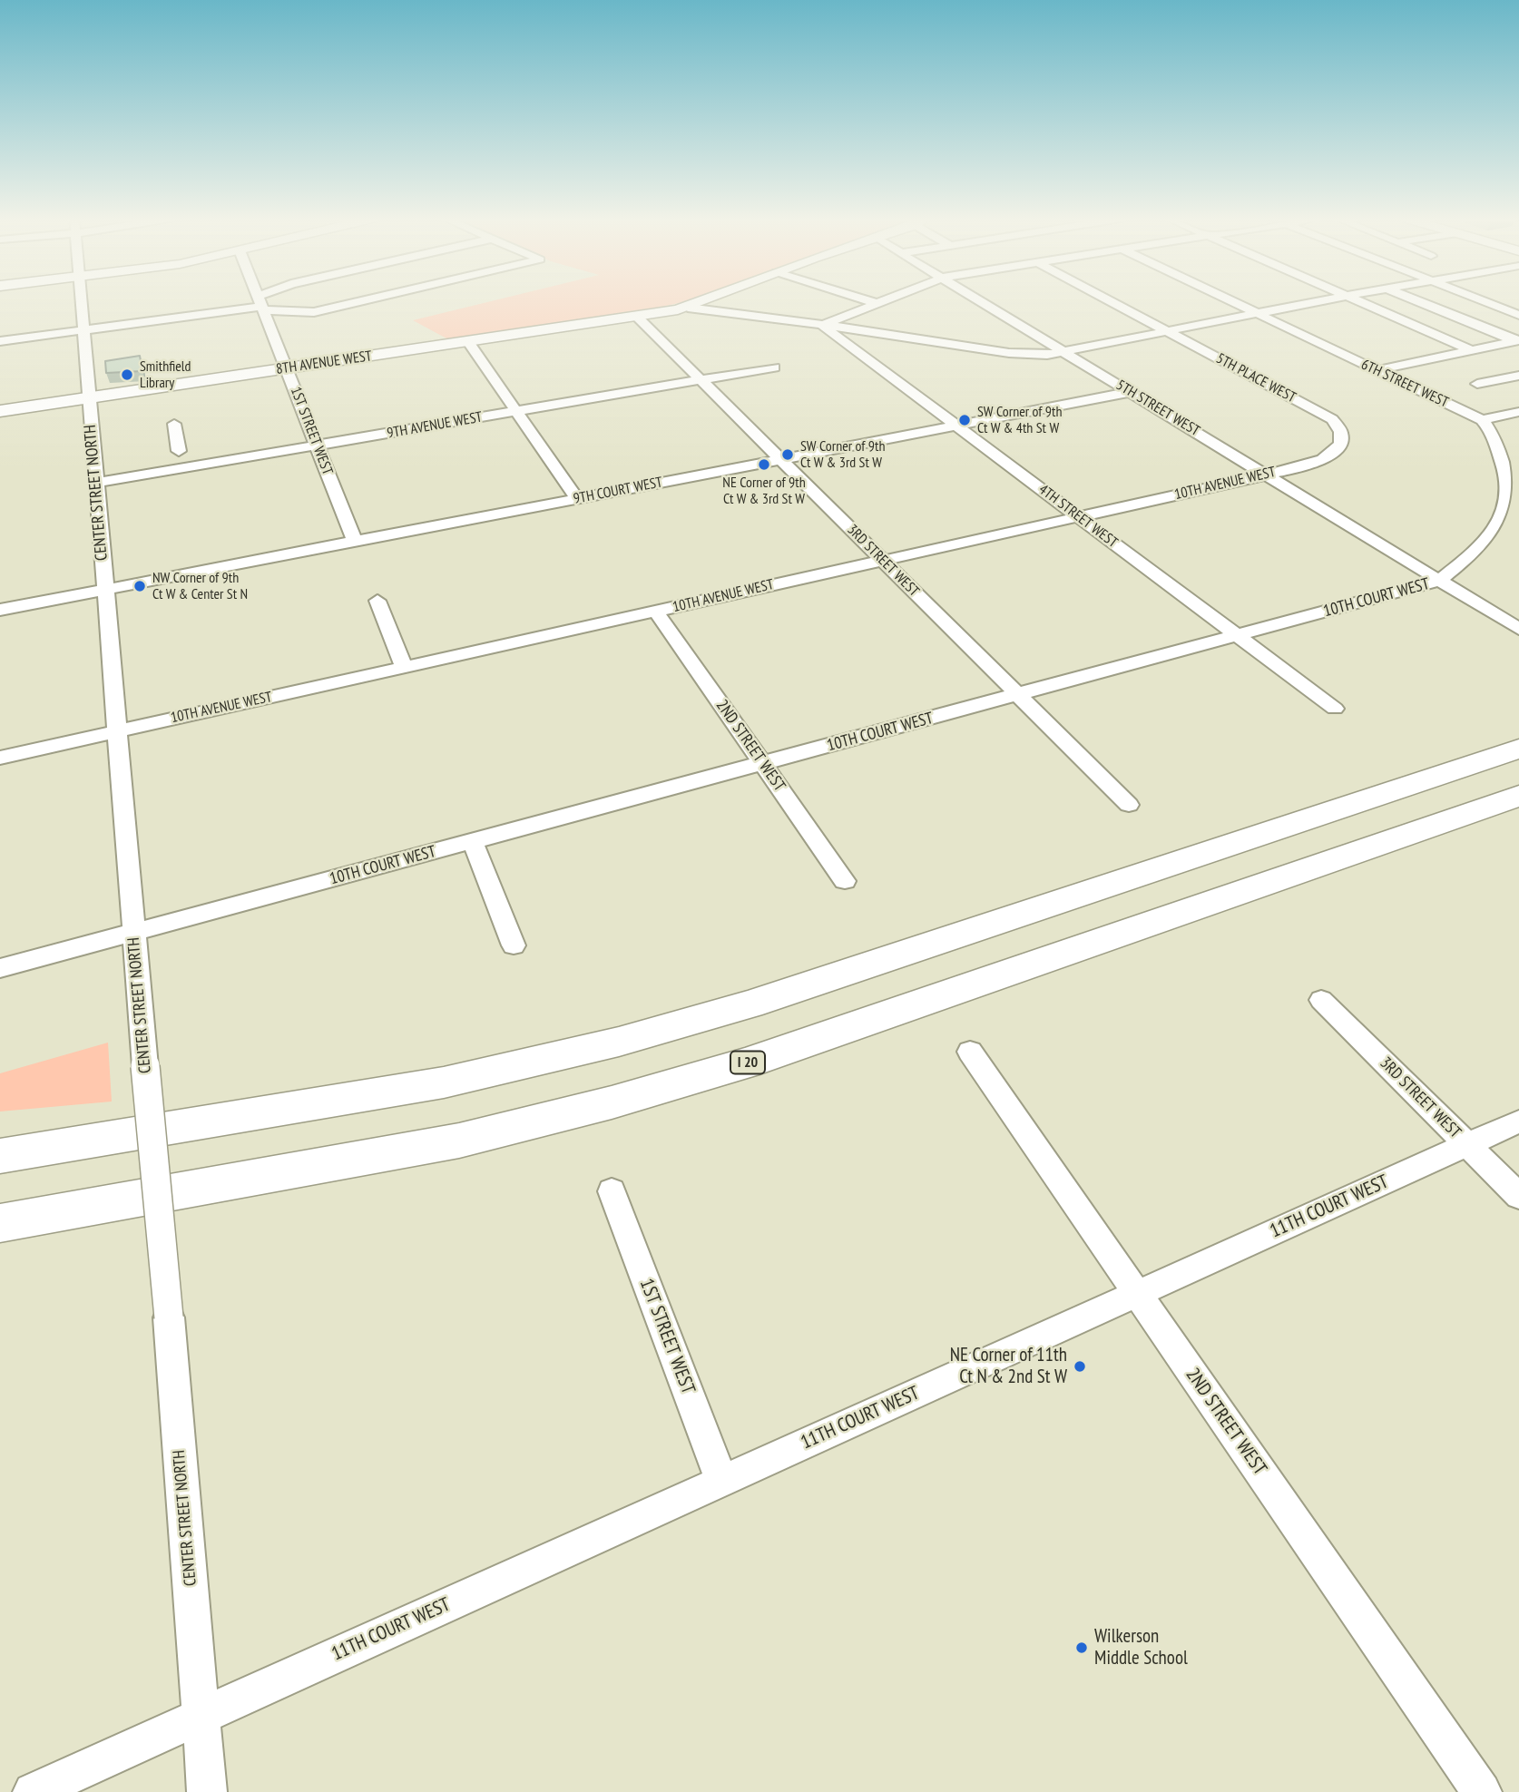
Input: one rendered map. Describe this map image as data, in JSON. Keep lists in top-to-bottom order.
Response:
{
  "streets": {
    "highway": ["I 20"],
    "main road": ["8TH AVENUE WEST"],
    "street": [
      "5TH PLACE WEST",
      "6TH STREET WEST",
      "5TH STREET WEST",
      "9TH AVENUE WEST",
      "1ST STREET WEST",
      "10TH AVENUE WEST",
      "9TH COURT WEST",
      "CENTER STREET NORTH",
      "4TH STREET WEST",
      "3RD STREET WEST",
      "10TH COURT WEST",
      "2ND STREET WEST",
      "11TH COURT WEST"
    ]
  },
  "crossings": [
    ["8TH AVENUE WEST", "1ST STREET WEST"],
    ["8TH AVENUE WEST", "CENTER STREET NORTH"],
    ["8TH AVENUE WEST", "3RD STREET WEST"],
    ["5TH PLACE WEST", "10TH AVENUE WEST"],
    ["6TH STREET WEST", "10TH COURT WEST"],
    ["5TH STREET WEST", "10TH AVENUE WEST"],
    ["5TH STREET WEST", "9TH COURT WEST"],
    ["5TH STREET WEST", "10TH COURT WEST"],
    ["9TH AVENUE WEST", "1ST STREET WEST"],
    ["9TH AVENUE WEST", "CENTER STREET NORTH"],
    ["9TH AVENUE WEST", "3RD STREET WEST"],
    ["1ST STREET WEST", "9TH COURT WEST"],
    ["1ST STREET WEST", "11TH COURT WEST"],
    ["10TH AVENUE WEST", "CENTER STREET NORTH"],
    ["10TH AVENUE WEST", "4TH STREET WEST"],
    ["10TH AVENUE WEST", "3RD STREET WEST"],
    ["10TH AVENUE WEST", "2ND STREET WEST"],
    ["9TH COURT WEST", "CENTER STREET NORTH"],
    ["9TH COURT WEST", "4TH STREET WEST"],
    ["9TH COURT WEST", "3RD STREET WEST"],
    ["CENTER STREET NORTH", "10TH COURT WEST"],
    ["CENTER STREET NORTH", "11TH COURT WEST"],
    ["4TH STREET WEST", "10TH COURT WEST"],
    ["3RD STREET WEST", "10TH COURT WEST"],
    ["3RD STREET WEST", "11TH COURT WEST"],
    ["10TH COURT WEST", "2ND STREET WEST"],
    ["2ND STREET WEST", "11TH COURT WEST"]
  ],
  "places": [
    "Smithfield Library",
    "SW Corner of 9th Ct W & 4th St W",
    "SW Corner of 9th Ct W & 3rd St W",
    "NE Corner of 9th Ct W & 3rd St W",
    "NW Corner of 9th Ct W & Center St N",
    "NE Corner of 11th Ct N & 2nd St W",
    "Wilkerson Middle School"
  ]
}
